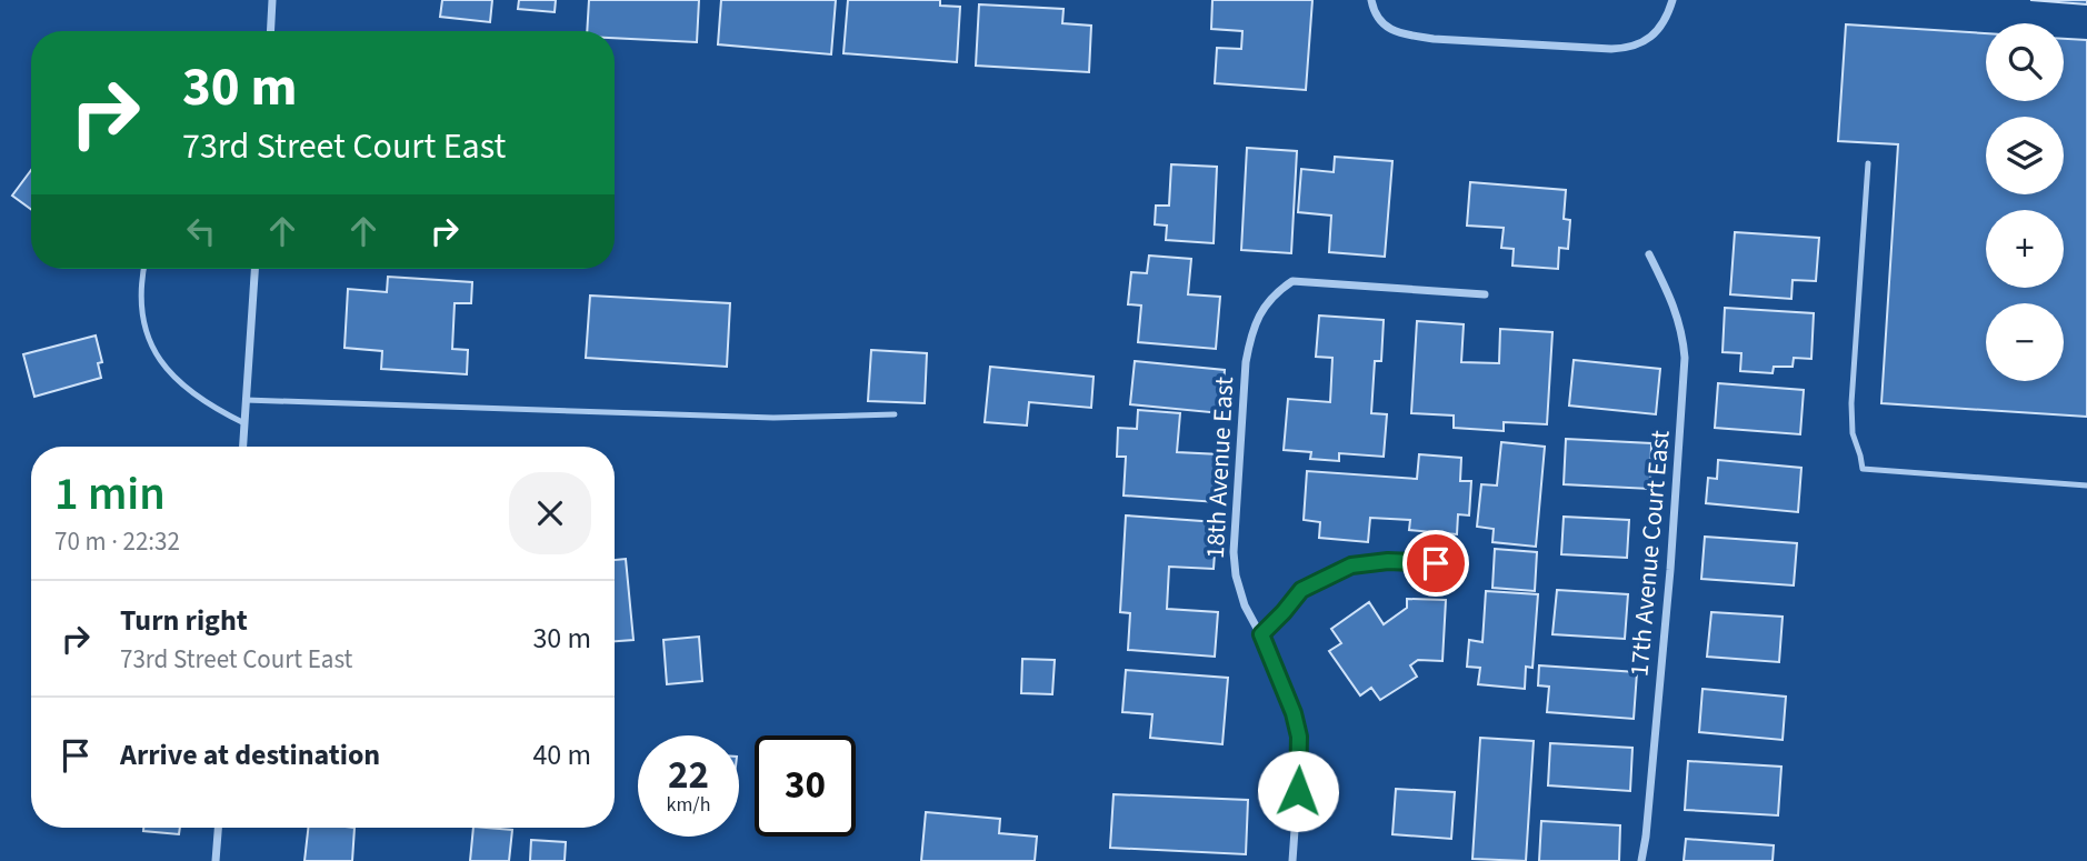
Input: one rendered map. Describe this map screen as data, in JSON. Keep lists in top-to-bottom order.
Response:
{
  "streets": {
    "street": ["18th Avenue East", "17th Avenue Court East"]
  },
  "page": {
    "map_buttons": ["+", "−"],
    "turn": ["30 m", "73rd Street Court East"],
    "heading": ["1 min", "70 m · 22:32"],
    "list": [
      {
        "name": "Turn right",
        "note": "73rd Street Court East",
        "value": "30 m"
      },
      {
        "name": "Arrive at destination",
        "value": "40 m"
      }
    ],
    "speed": "22 km/h",
    "limit": "30"
  }
}
